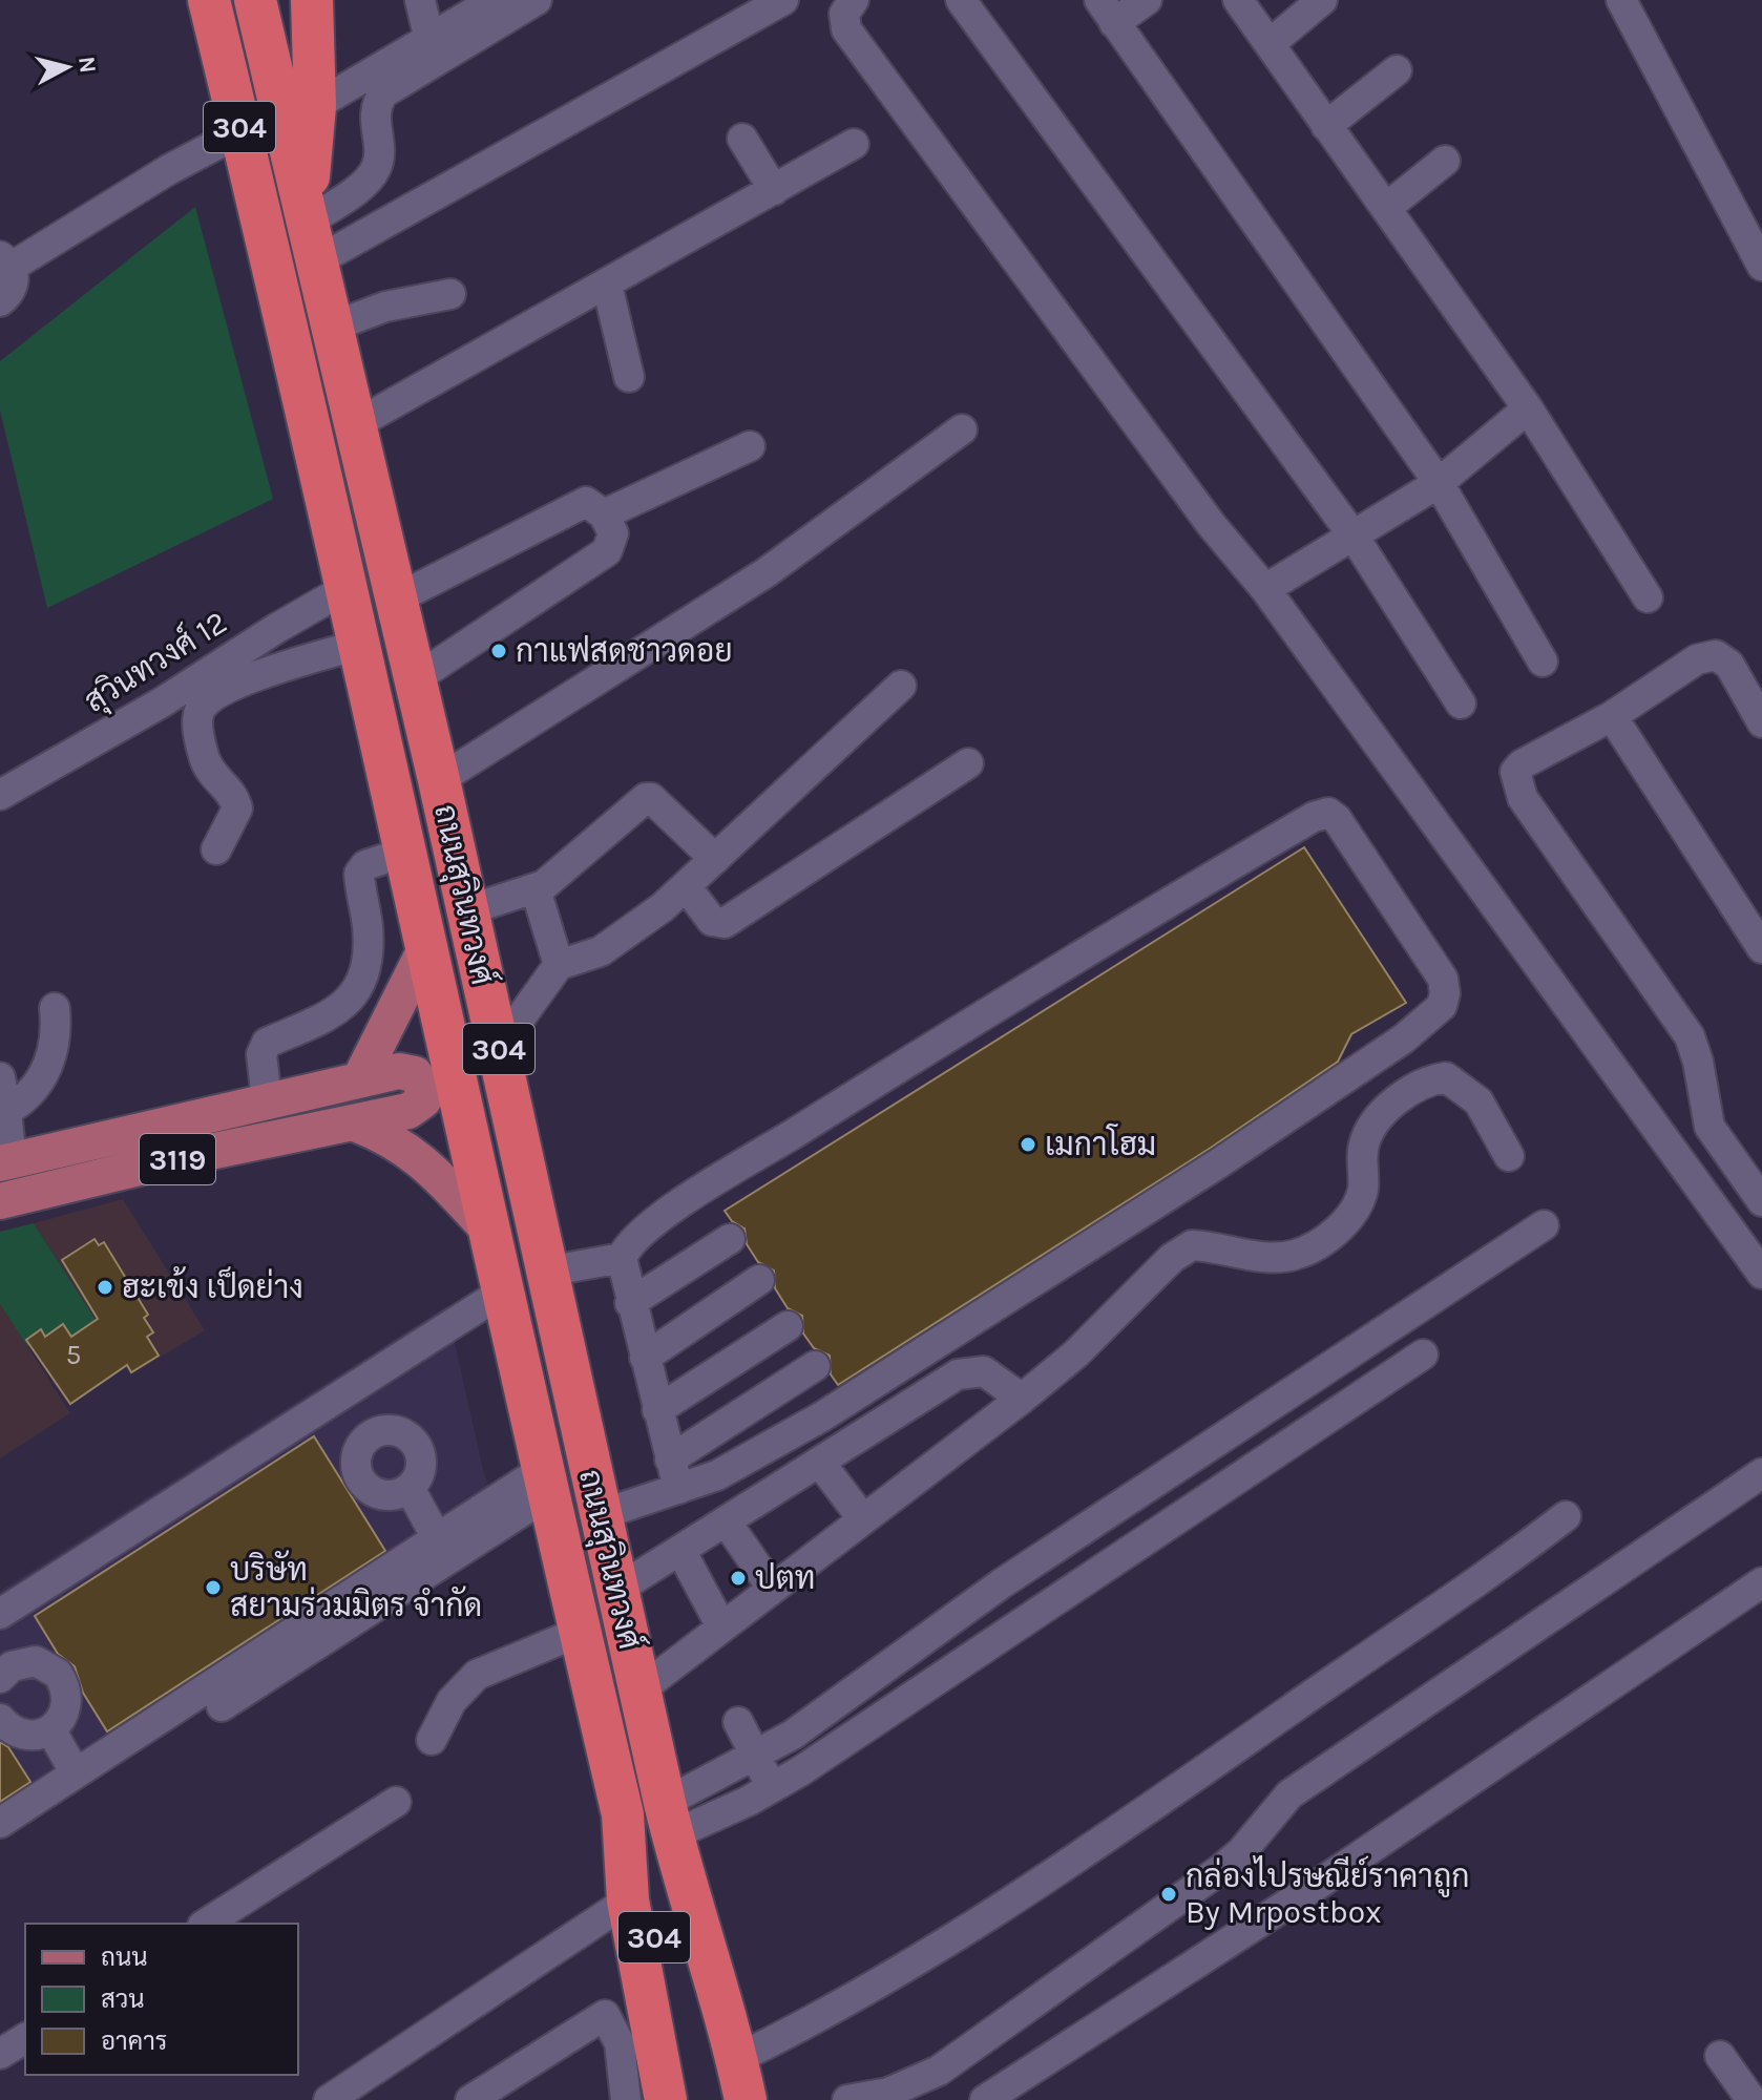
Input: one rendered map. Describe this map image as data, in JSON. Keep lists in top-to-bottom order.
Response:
{
  "streets": {
    "highway": ["304", "ถนนสุวินทวงศ์"],
    "main road": ["3119"],
    "street": ["สุวินทวงศ์ 12"]
  },
  "crossings": [
    ["สุวินทวงศ์ 12", "ถนนสุวินทวงศ์"]
  ],
  "places": [
    "กาแฟสดชาวดอย",
    "เมกาโฮม",
    "ฮะเข้ง เป็ดย่าง",
    "ปตท",
    "บริษัท สยามร่วมมิตร จำกัด",
    "กล่องไปรษณีย์ราคาถูก By Mrpostbox"
  ],
  "house_numbers": ["5"],
  "legend": ["ถนน", "สวน", "อาคาร"],
  "north": "right"
}
